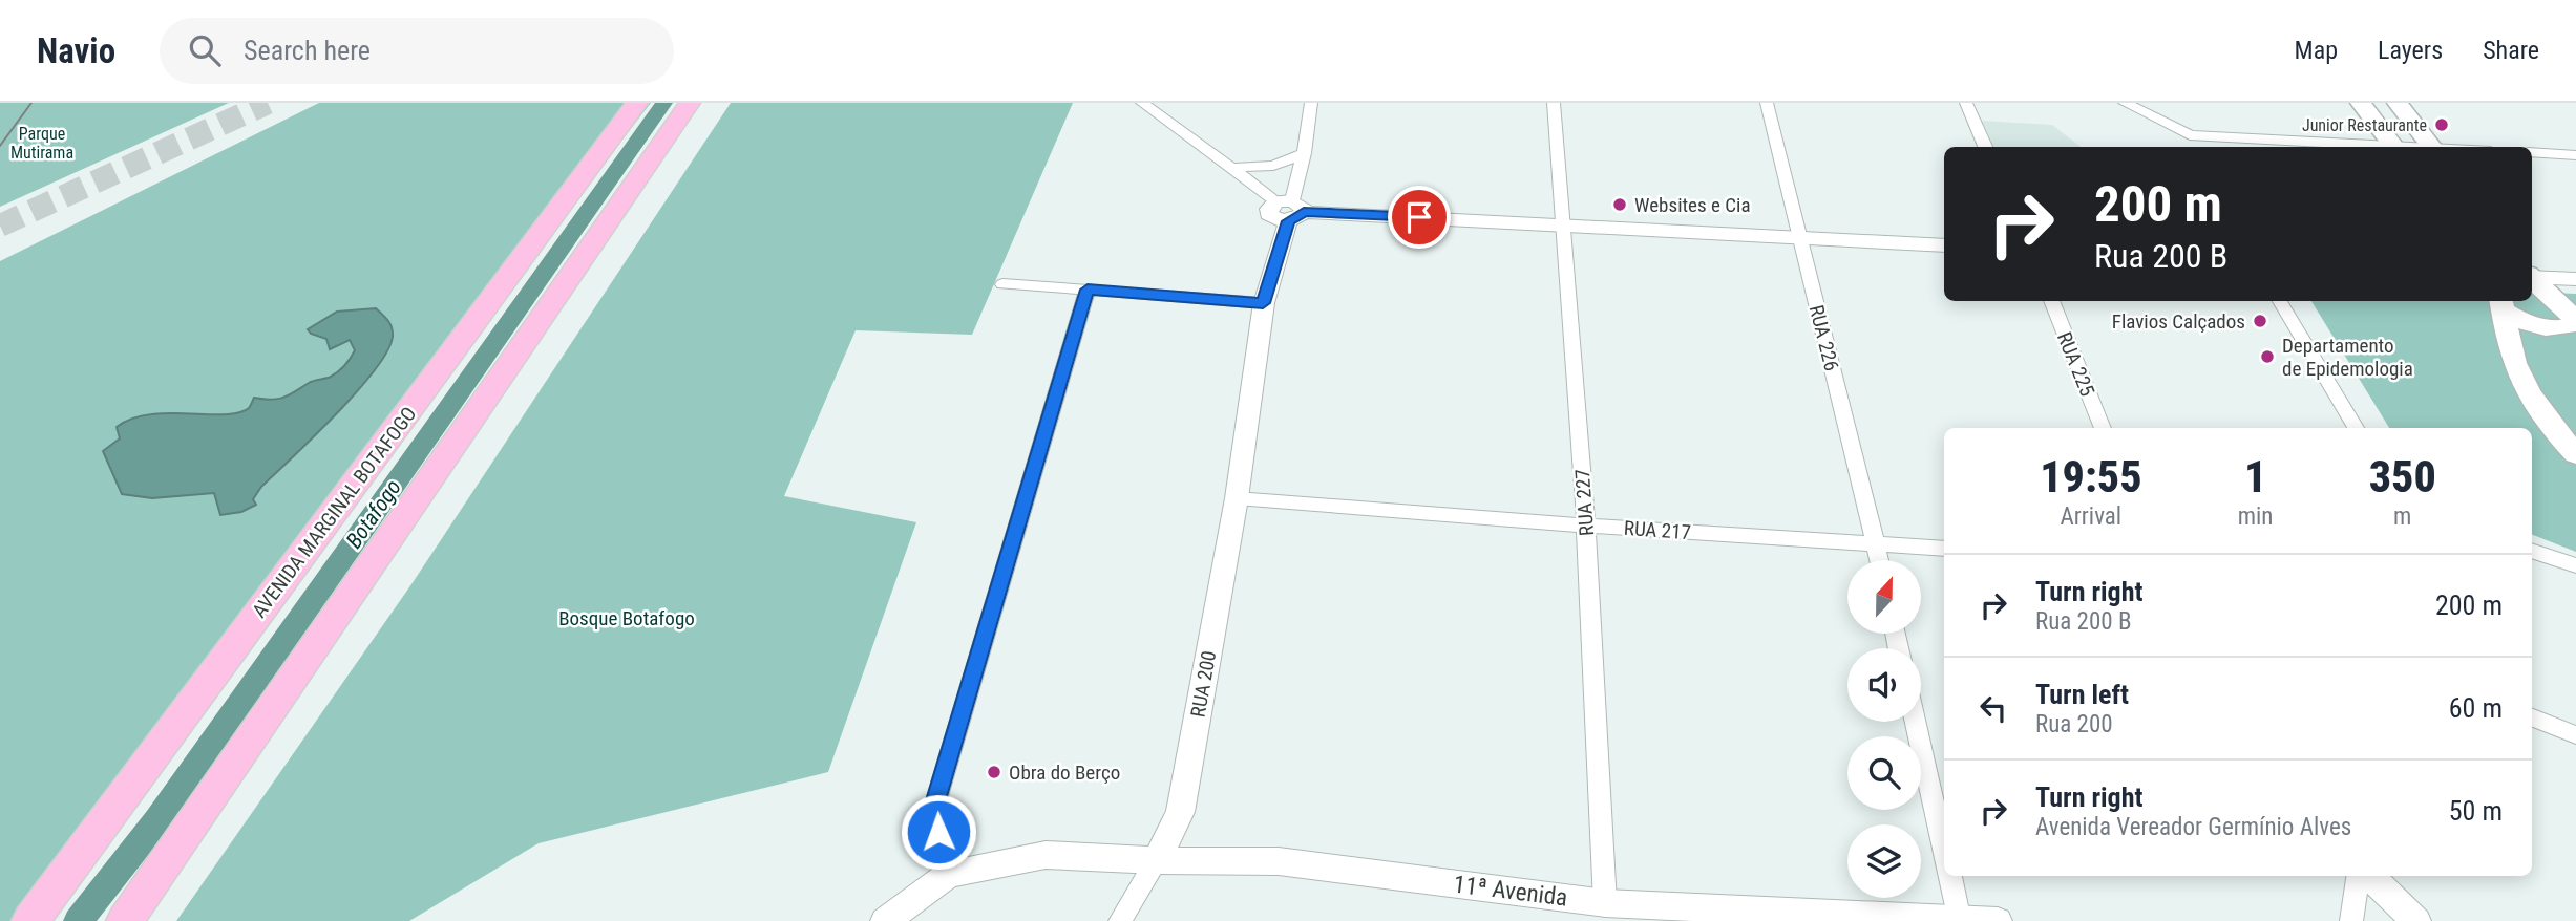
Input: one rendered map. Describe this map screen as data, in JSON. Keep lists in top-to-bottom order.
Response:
{
  "streets": {
    "main road": ["AVENIDA MARGINAL BOTAFOGO"],
    "street": [
      "RUA 226",
      "RUA 225",
      "RUA 227",
      "RUA 217",
      "RUA 200",
      "11ª Avenida"
    ]
  },
  "crossings": [
    ["RUA 226", "RUA 217"],
    ["RUA 227", "RUA 217"],
    ["RUA 227", "11ª Avenida"],
    ["RUA 217", "RUA 200"],
    ["RUA 200", "11ª Avenida"]
  ],
  "water": ["Botafogo"],
  "parks": ["Parque Mutirama", "Bosque Botafogo"],
  "places": [
    "Junior Restaurante",
    "Websites e Cia",
    "Flavios Calçados",
    "Departamento de Epidemologia",
    "Obra do Berço"
  ],
  "north": "top",
  "page": {
    "header": "Navio",
    "search": "Search here",
    "nav": ["Map", "Layers", "Share"],
    "turn": ["200 m", "Rua 200 B"],
    "eta": [
      "19:55",
      "Arrival",
      "1",
      "min",
      "350",
      "m"
    ],
    "list": [
      {
        "name": "Turn right",
        "note": "Rua 200 B",
        "value": "200 m"
      },
      {
        "name": "Turn left",
        "note": "Rua 200",
        "value": "60 m"
      },
      {
        "name": "Turn right",
        "note": "Avenida Vereador Germínio Alves",
        "value": "50 m"
      }
    ]
  }
}
